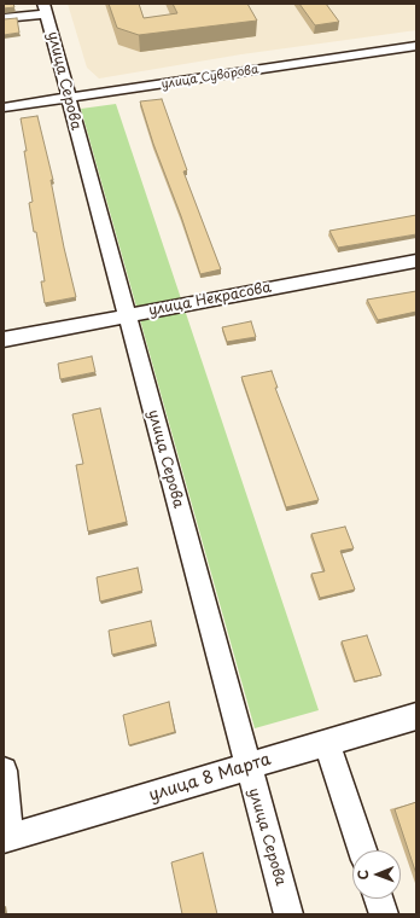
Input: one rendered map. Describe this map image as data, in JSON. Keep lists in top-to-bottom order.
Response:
{
  "streets": {
    "street": [
      "улица Суворова",
      "улица Серова",
      "улица Некрасова",
      "улица 8 Марта"
    ]
  },
  "crossings": [
    ["улица Суворова", "улица Серова"],
    ["улица Серова", "улица Некрасова"],
    ["улица Серова", "улица 8 Марта"]
  ],
  "north": "left"
}
